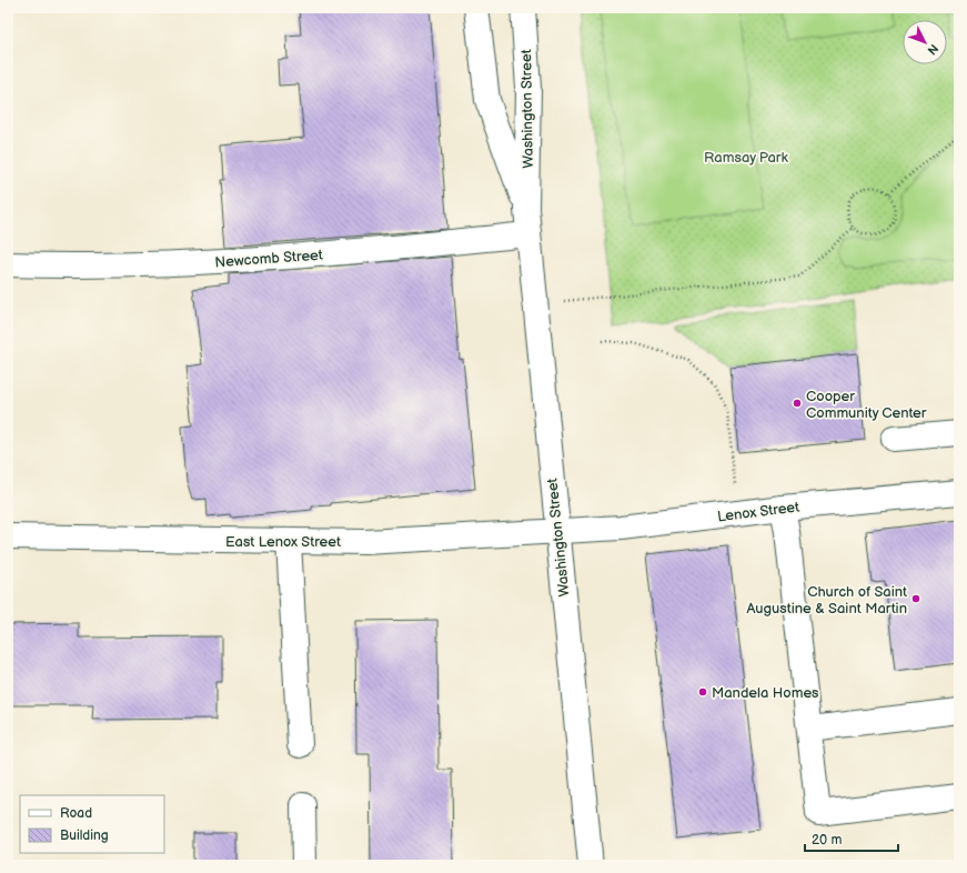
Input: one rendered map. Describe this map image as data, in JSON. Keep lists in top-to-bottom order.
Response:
{
  "streets": {
    "street": [
      "Washington Street",
      "Newcomb Street",
      "Lenox Street",
      "East Lenox Street"
    ]
  },
  "crossings": [
    ["Washington Street", "Newcomb Street"],
    ["Washington Street", "Lenox Street"],
    ["Washington Street", "East Lenox Street"],
    ["Lenox Street", "East Lenox Street"]
  ],
  "parks": ["Ramsay Park"],
  "places": ["Cooper Community Center", "Church of Saint Augustine & Saint Martin", "Mandela Homes"],
  "legend": ["Road", "Building"],
  "scale_bar": "20 m",
  "north": "bottom right"
}
